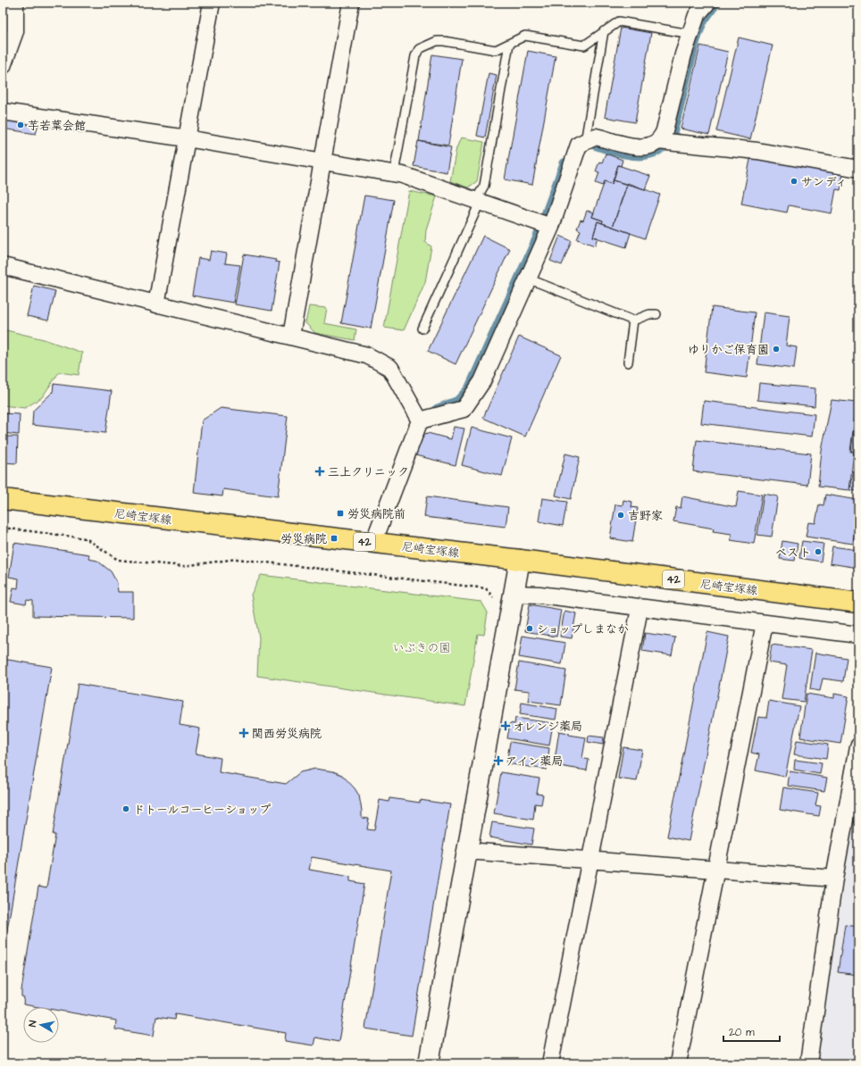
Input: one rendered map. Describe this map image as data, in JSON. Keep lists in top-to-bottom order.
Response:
{
  "streets": {
    "main road": ["尼崎宝塚線", "42"]
  },
  "parks": ["いぶきの園"],
  "places": {
    "other": [
      "芋若葉会館",
      "サンディ",
      "ゆりかご保育園",
      "吉野家",
      "ベスト",
      "ショップしまなか",
      "ドトールコーヒーショップ"
    ],
    "health": [
      "三上クリニック",
      "オレンジ薬局",
      "関西労災病院",
      "アイン薬局"
    ],
    "transit": ["労災病院前", "労災病院"]
  },
  "scale_bar": "20 m",
  "north": "left"
}
